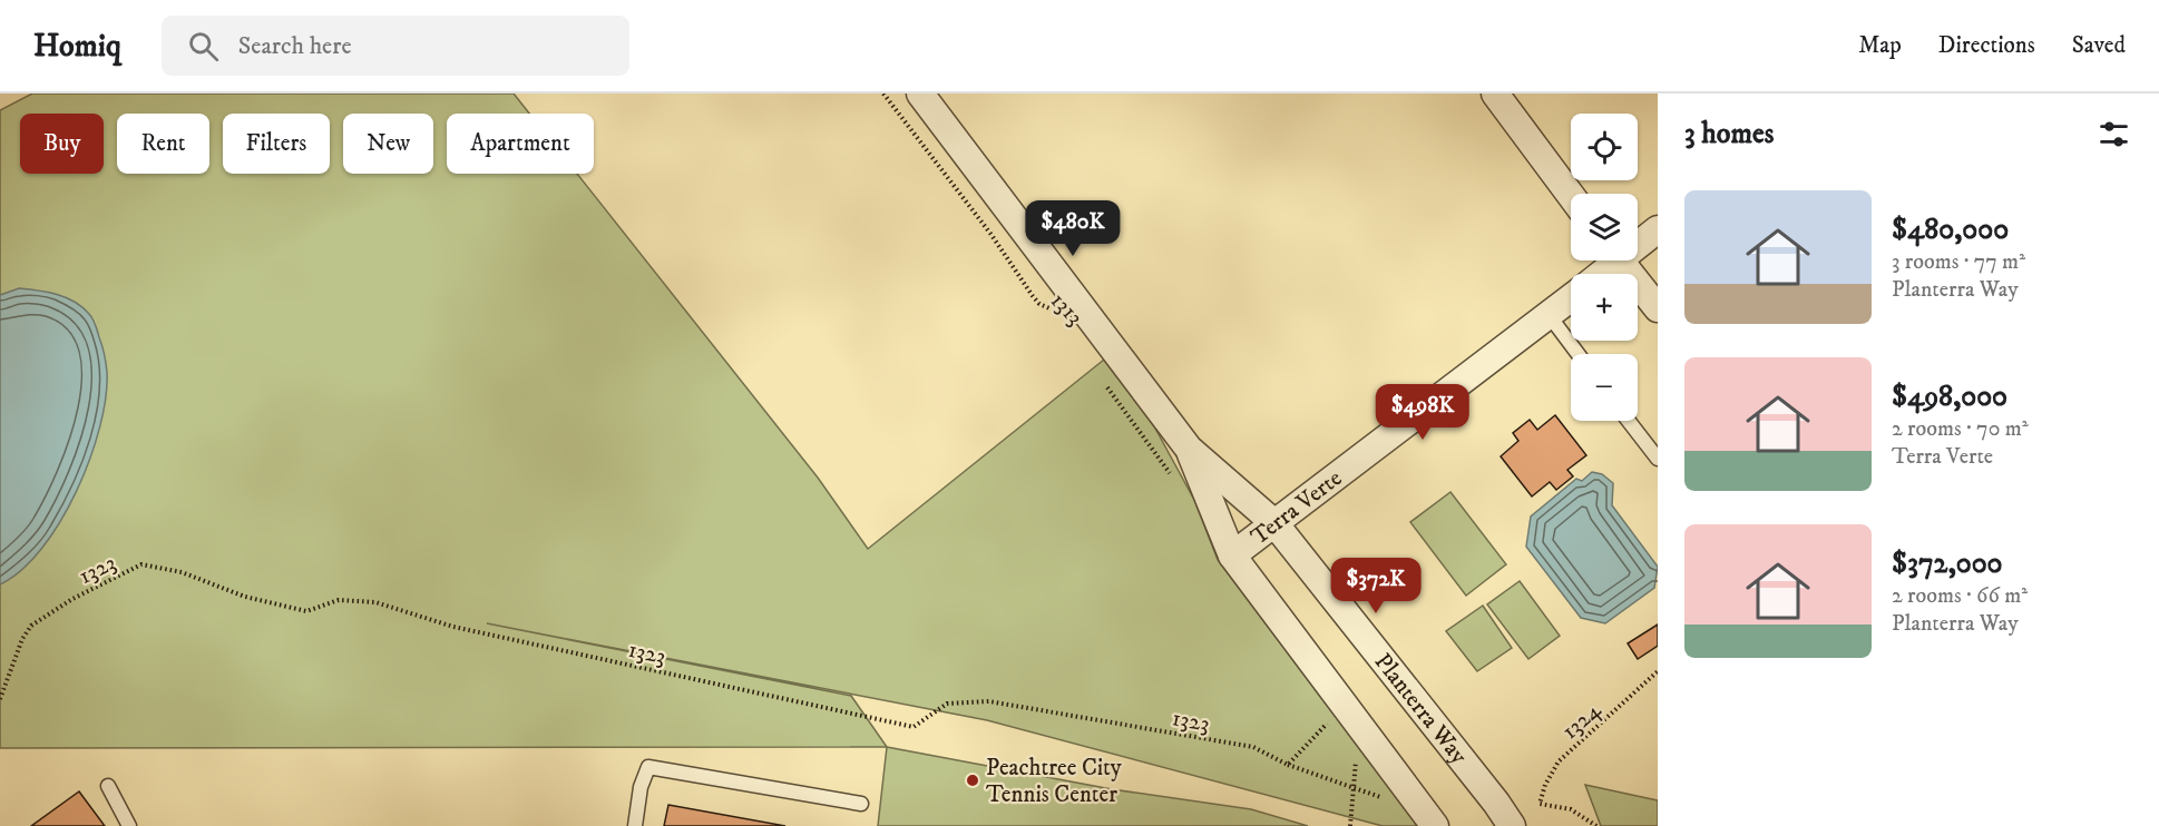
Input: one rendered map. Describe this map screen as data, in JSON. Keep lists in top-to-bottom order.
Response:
{
  "streets": {
    "street": ["Terra Verte", "Planterra Way"],
    "path": ["1313", "1323", "1324"]
  },
  "crossings": [
    ["Terra Verte", "Planterra Way"]
  ],
  "places": ["Peachtree City Tennis Center"],
  "page": {
    "header": "Homiq",
    "search": "Search here",
    "nav": ["Map", "Directions", "Saved"],
    "heading": "3 homes",
    "map_buttons": ["+", "−"],
    "chip": [
      "Buy",
      "Rent",
      "Filters",
      "New",
      "Apartment"
    ],
    "list": [
      {
        "name": "$480,000",
        "note": "3 rooms · 77 m² · Planterra Way"
      },
      {
        "name": "$498,000",
        "note": "2 rooms · 70 m² · Terra Verte"
      },
      {
        "name": "$372,000",
        "note": "2 rooms · 66 m² · Planterra Way"
      }
    ],
    "price": ["$480K", "$498K", "$372K"]
  }
}
